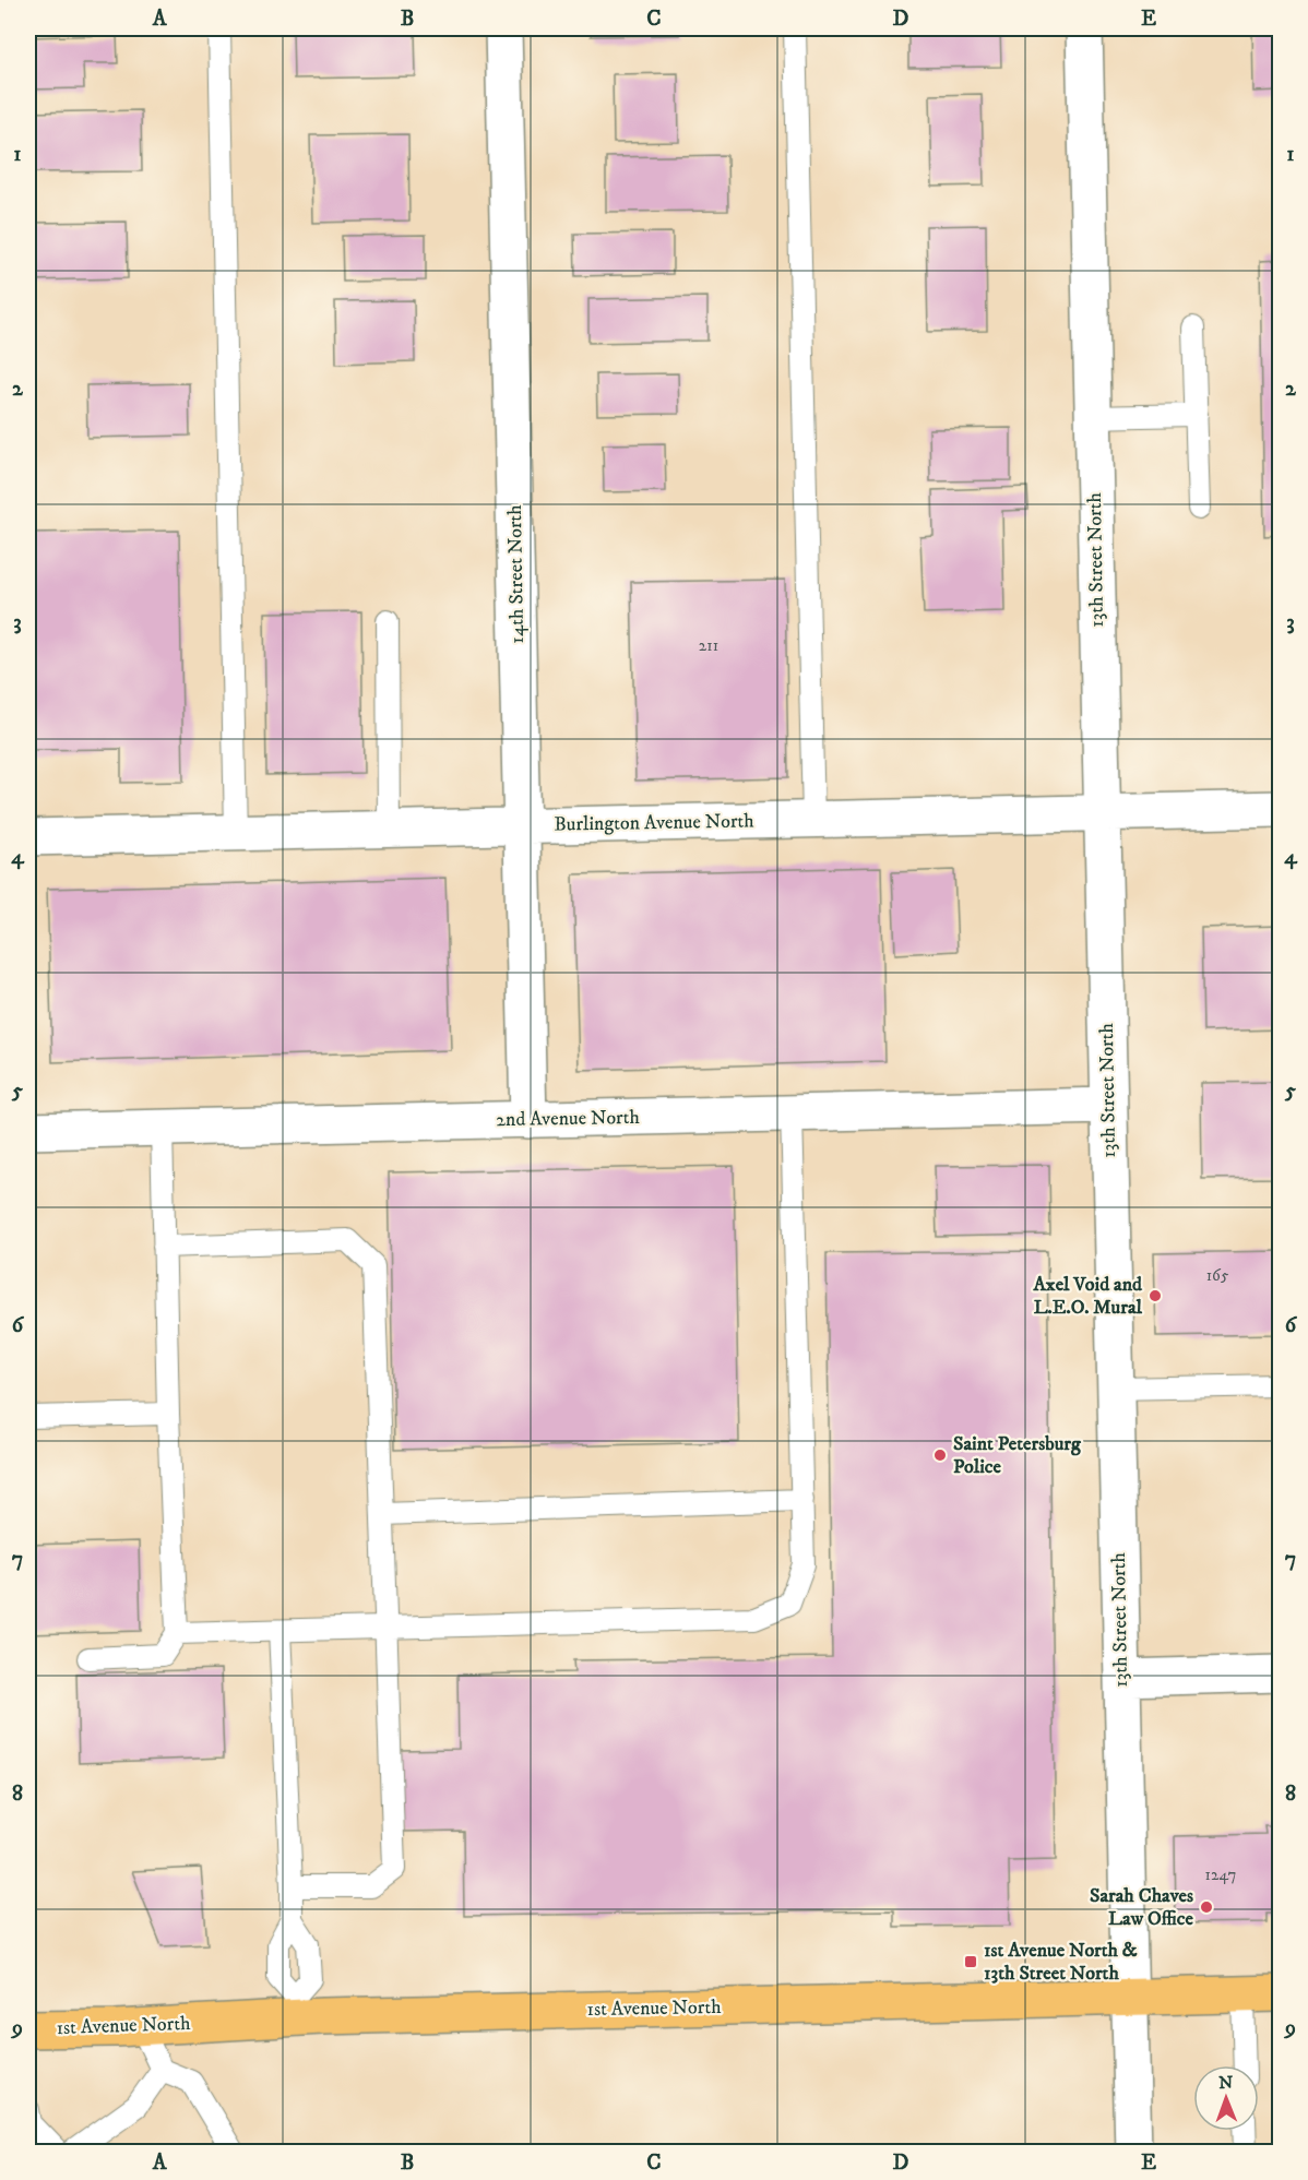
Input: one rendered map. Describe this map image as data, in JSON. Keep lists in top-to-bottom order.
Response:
{
  "streets": {
    "main road": ["1st Avenue North"],
    "street": [
      "13th Street North",
      "14th Street North",
      "Burlington Avenue North",
      "2nd Avenue North"
    ]
  },
  "crossings": [
    ["13th Street North", "Burlington Avenue North"],
    ["13th Street North", "2nd Avenue North"],
    ["13th Street North", "1st Avenue North"],
    ["14th Street North", "Burlington Avenue North"],
    ["14th Street North", "2nd Avenue North"]
  ],
  "places": {
    "other": ["Axel Void and L.E.O. Mural", "Saint Petersburg Police", "Sarah Chaves Law Office"],
    "transit": ["1st Avenue North & 13th Street North"]
  },
  "house_numbers": ["211", "165", "1247"],
  "north": "top",
  "grid": {
    "columns": [
      "A",
      "B",
      "C",
      "D",
      "E"
    ],
    "rows": [
      "1",
      "2",
      "3",
      "4",
      "5",
      "6",
      "7",
      "8",
      "9"
    ]
  }
}
